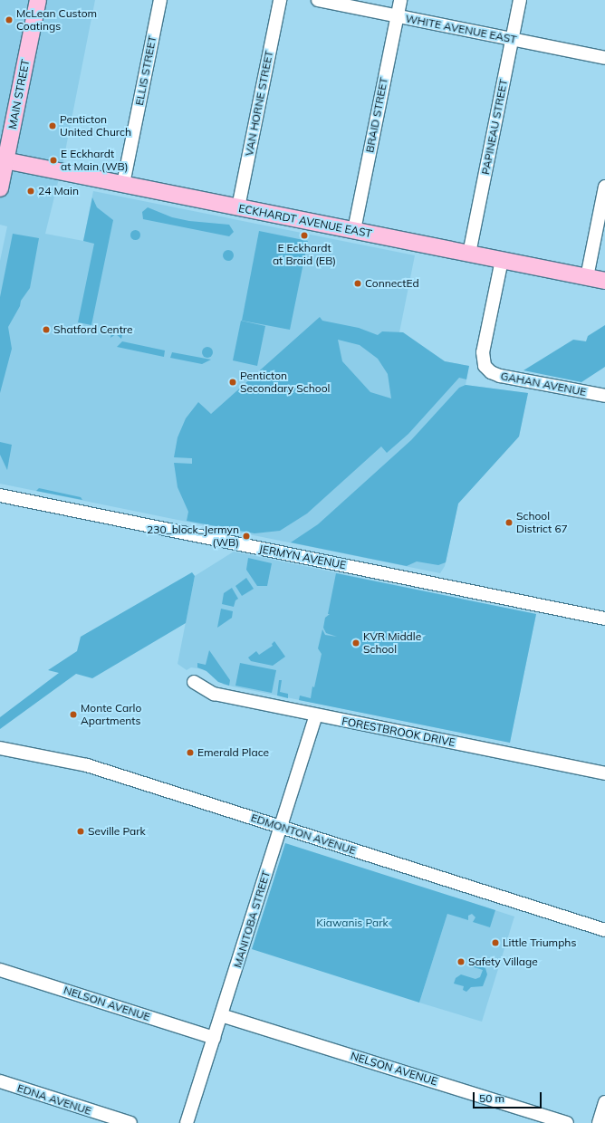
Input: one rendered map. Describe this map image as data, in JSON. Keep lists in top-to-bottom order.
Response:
{
  "streets": {
    "main road": ["MAIN STREET", "ECKHARDT AVENUE EAST"],
    "street": [
      "WHITE AVENUE EAST",
      "ELLIS STREET",
      "VAN HORNE STREET",
      "BRAID STREET",
      "PAPINEAU STREET",
      "GAHAN AVENUE",
      "JERMYN AVENUE",
      "FORESTBROOK DRIVE",
      "EDMONTON AVENUE",
      "MANITOBA STREET",
      "NELSON AVENUE",
      "EDNA AVENUE"
    ]
  },
  "crossings": [
    ["WHITE AVENUE EAST", "BRAID STREET"],
    ["WHITE AVENUE EAST", "PAPINEAU STREET"],
    ["ELLIS STREET", "ECKHARDT AVENUE EAST"],
    ["MAIN STREET", "ECKHARDT AVENUE EAST"],
    ["VAN HORNE STREET", "ECKHARDT AVENUE EAST"],
    ["BRAID STREET", "ECKHARDT AVENUE EAST"],
    ["PAPINEAU STREET", "ECKHARDT AVENUE EAST"],
    ["ECKHARDT AVENUE EAST", "GAHAN AVENUE"],
    ["FORESTBROOK DRIVE", "MANITOBA STREET"],
    ["EDMONTON AVENUE", "MANITOBA STREET"],
    ["MANITOBA STREET", "NELSON AVENUE"]
  ],
  "parks": ["Kiawanis Park"],
  "places": [
    "McLean Custom Coatings",
    "Penticton United Church",
    "E Eckhardt at Main (WB)",
    "24 Main",
    "E Eckhardt at Braid (EB)",
    "ConnectEd",
    "Shatford Centre",
    "Penticton Secondary School",
    "School District 67",
    "230_block_Jermyn (WB)",
    "KVR Middle School",
    "Monte Carlo Apartments",
    "Emerald Place",
    "Seville Park",
    "Little Triumphs",
    "Safety Village"
  ],
  "scale_bar": "50 m"
}
